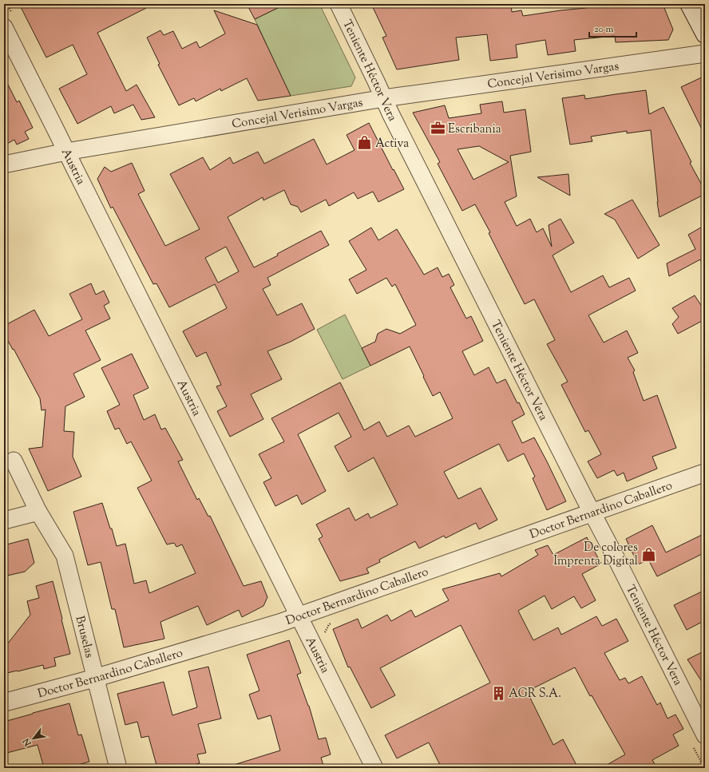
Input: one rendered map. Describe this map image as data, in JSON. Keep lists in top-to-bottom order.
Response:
{
  "streets": {
    "street": [
      "Teniente Héctor Vera",
      "Concejal Verisimo Vargas",
      "Austria",
      "Doctor Bernardino Caballero",
      "Bruselas"
    ]
  },
  "crossings": [
    ["Teniente Héctor Vera", "Concejal Verisimo Vargas"],
    ["Teniente Héctor Vera", "Doctor Bernardino Caballero"],
    ["Concejal Verisimo Vargas", "Austria"],
    ["Austria", "Doctor Bernardino Caballero"],
    ["Doctor Bernardino Caballero", "Bruselas"]
  ],
  "places": {
    "office": ["Escribania"],
    "shop": ["Activa", "De colores Imprenta Digital"],
    "building": ["AGR S.A."]
  },
  "scale_bar": "20 m",
  "north": "bottom left"
}
